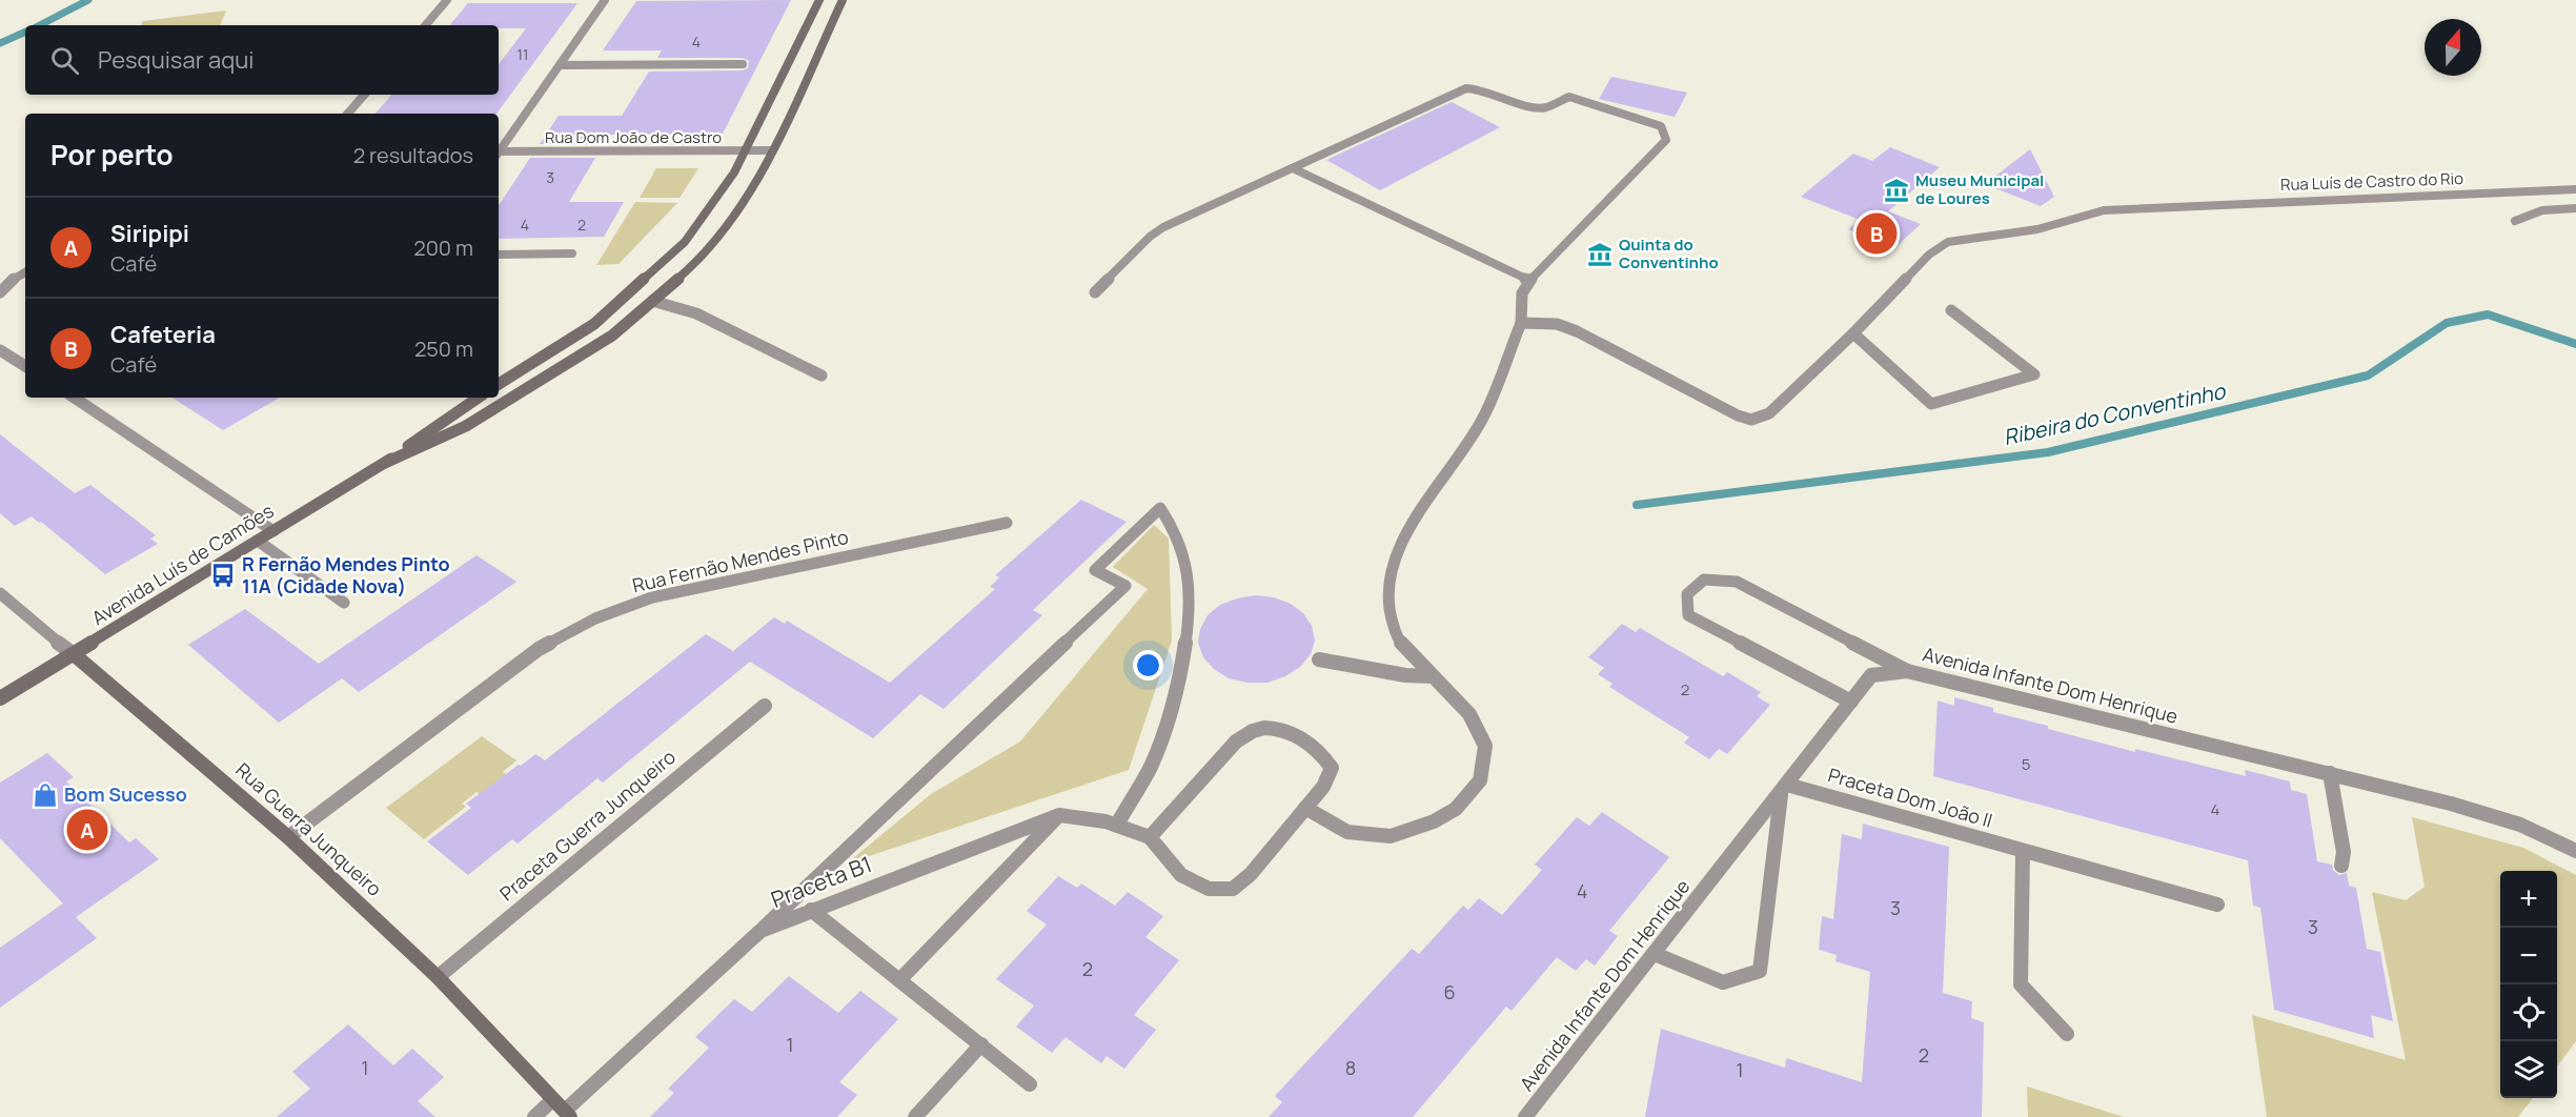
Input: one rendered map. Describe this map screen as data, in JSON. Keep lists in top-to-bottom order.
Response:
{
  "streets": {
    "street": [
      "Rua Dom João de Castro",
      "Rua Luís de Castro do Rio",
      "Rua Fernão Mendes Pinto",
      "Avenida Luís de Camões",
      "Avenida Infante Dom Henrique",
      "Praceta Dom João II",
      "Praceta Guerra Junqueiro",
      "Rua Guerra Junqueiro",
      "Praceta B1"
    ]
  },
  "crossings": [
    ["Rua Dom João de Castro", "Avenida Luís de Camões"],
    ["Rua Fernão Mendes Pinto", "Rua Guerra Junqueiro"],
    ["Avenida Luís de Camões", "Rua Guerra Junqueiro"],
    ["Avenida Infante Dom Henrique", "Praceta Dom João II"],
    ["Praceta Guerra Junqueiro", "Rua Guerra Junqueiro"],
    ["Rua Guerra Junqueiro", "Praceta B1"]
  ],
  "water": ["Ribeira do Conventinho"],
  "places": {
    "museum": ["Museu Municipal de Loures", "Quinta do Conventinho"],
    "bus stop": ["R Fernão Mendes Pinto 11A (Cidade Nova)"],
    "shop": ["Bom Sucesso"]
  },
  "house_numbers": [
    "4",
    "11",
    "3",
    "4",
    "2",
    "2",
    "5",
    "4",
    "4",
    "3",
    "3",
    "2",
    "6",
    "1",
    "2",
    "1",
    "8",
    "1"
  ],
  "north": "top",
  "page": {
    "search": "Pesquisar aqui",
    "heading": ["Por perto", "2 resultados"],
    "list": [
      {
        "mark": "A",
        "name": "Siripipi",
        "note": "Café",
        "value": "200 m"
      },
      {
        "mark": "B",
        "name": "Cafeteria",
        "note": "Café",
        "value": "250 m"
      }
    ],
    "pins": ["B", "A"],
    "map_buttons": ["+", "−"]
  }
}
